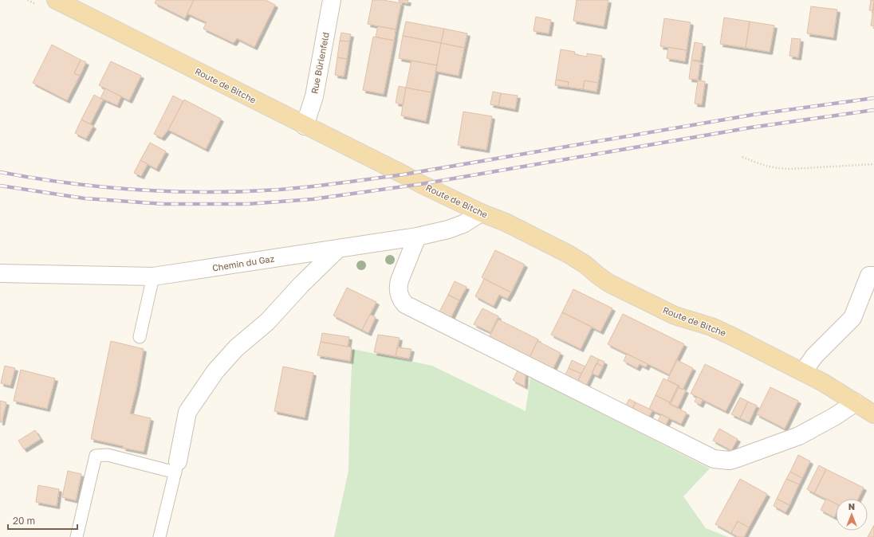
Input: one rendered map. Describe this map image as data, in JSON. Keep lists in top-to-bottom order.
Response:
{
  "streets": {
    "main road": ["Route de Bitche"],
    "street": ["Rue Bürlenfeld", "Chemin du Gaz"]
  },
  "crossings": [
    ["Rue Bürlenfeld", "Route de Bitche"],
    ["Route de Bitche", "Chemin du Gaz"]
  ],
  "scale_bar": "20 m",
  "north": "top"
}
